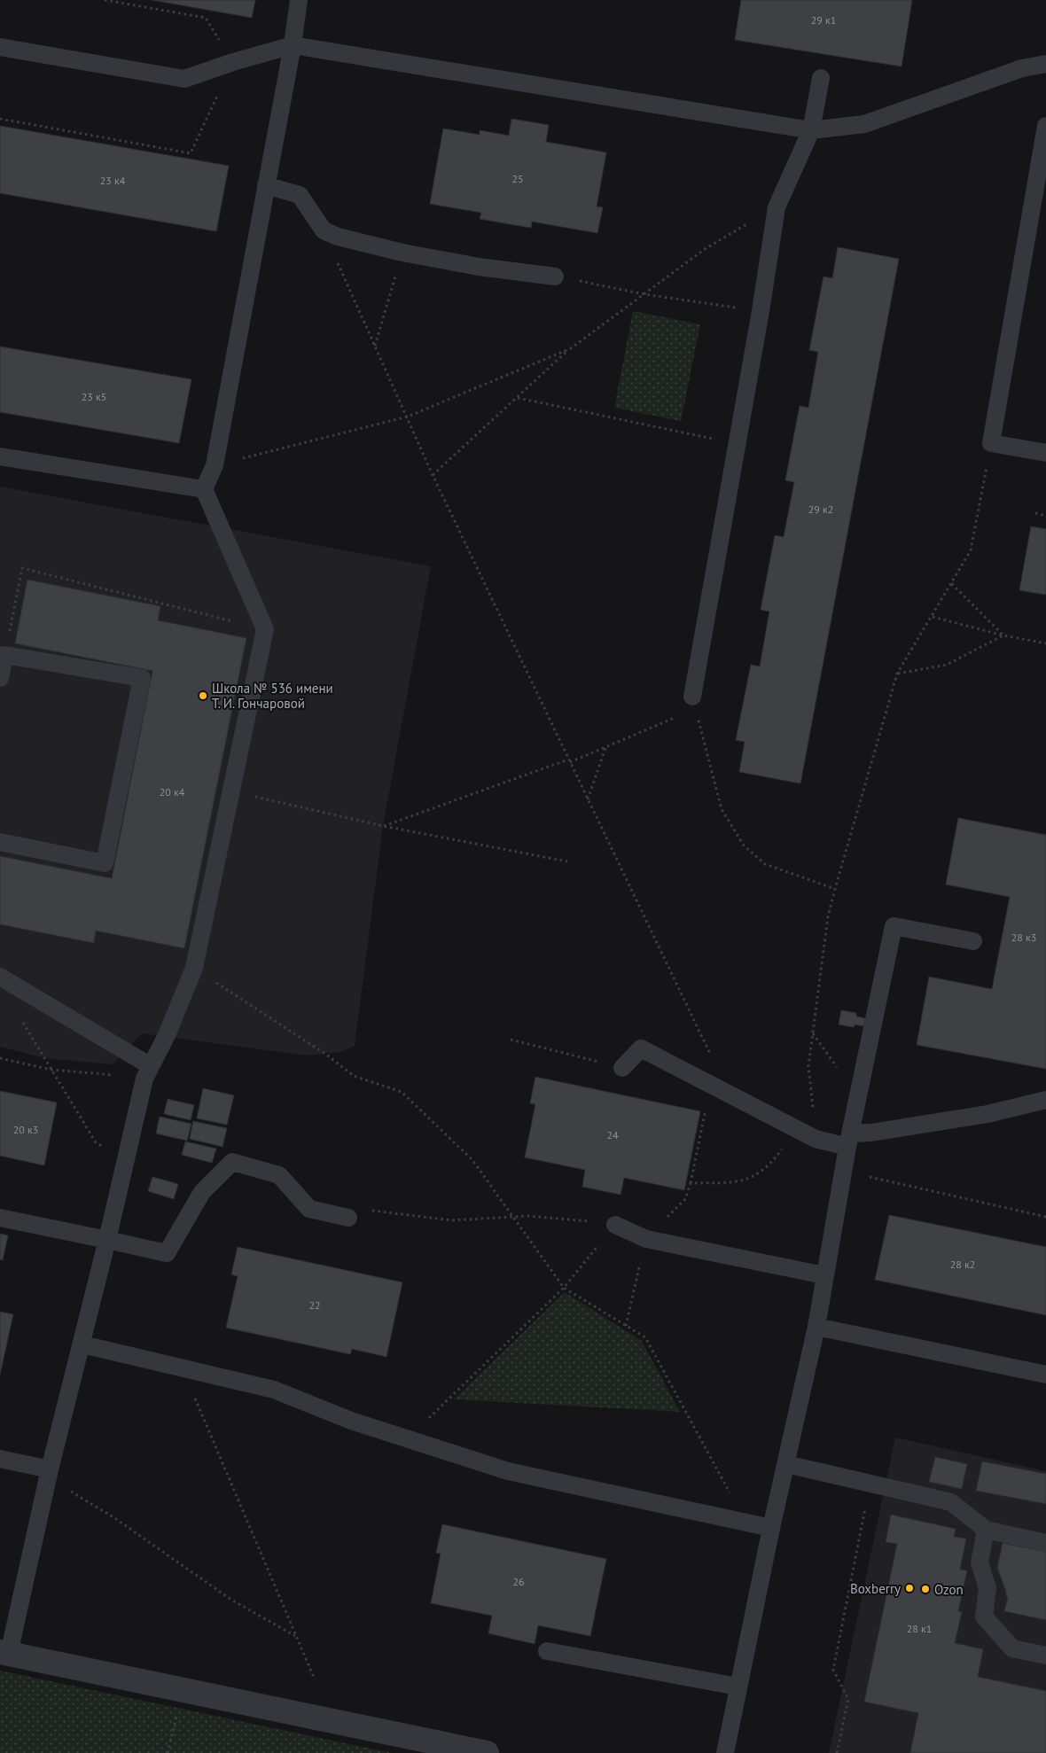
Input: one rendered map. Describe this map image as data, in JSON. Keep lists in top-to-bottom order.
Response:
{
  "places": ["Школа № 536 имени Т. И. Гончаровой", "Boxberry", "Ozon"],
  "house_numbers": [
    "29 к1",
    "25",
    "23 к4",
    "23 к5",
    "29 к2",
    "20 к4",
    "28 к3",
    "20 к3",
    "24",
    "28 к2",
    "22",
    "26",
    "28 к1"
  ]
}
